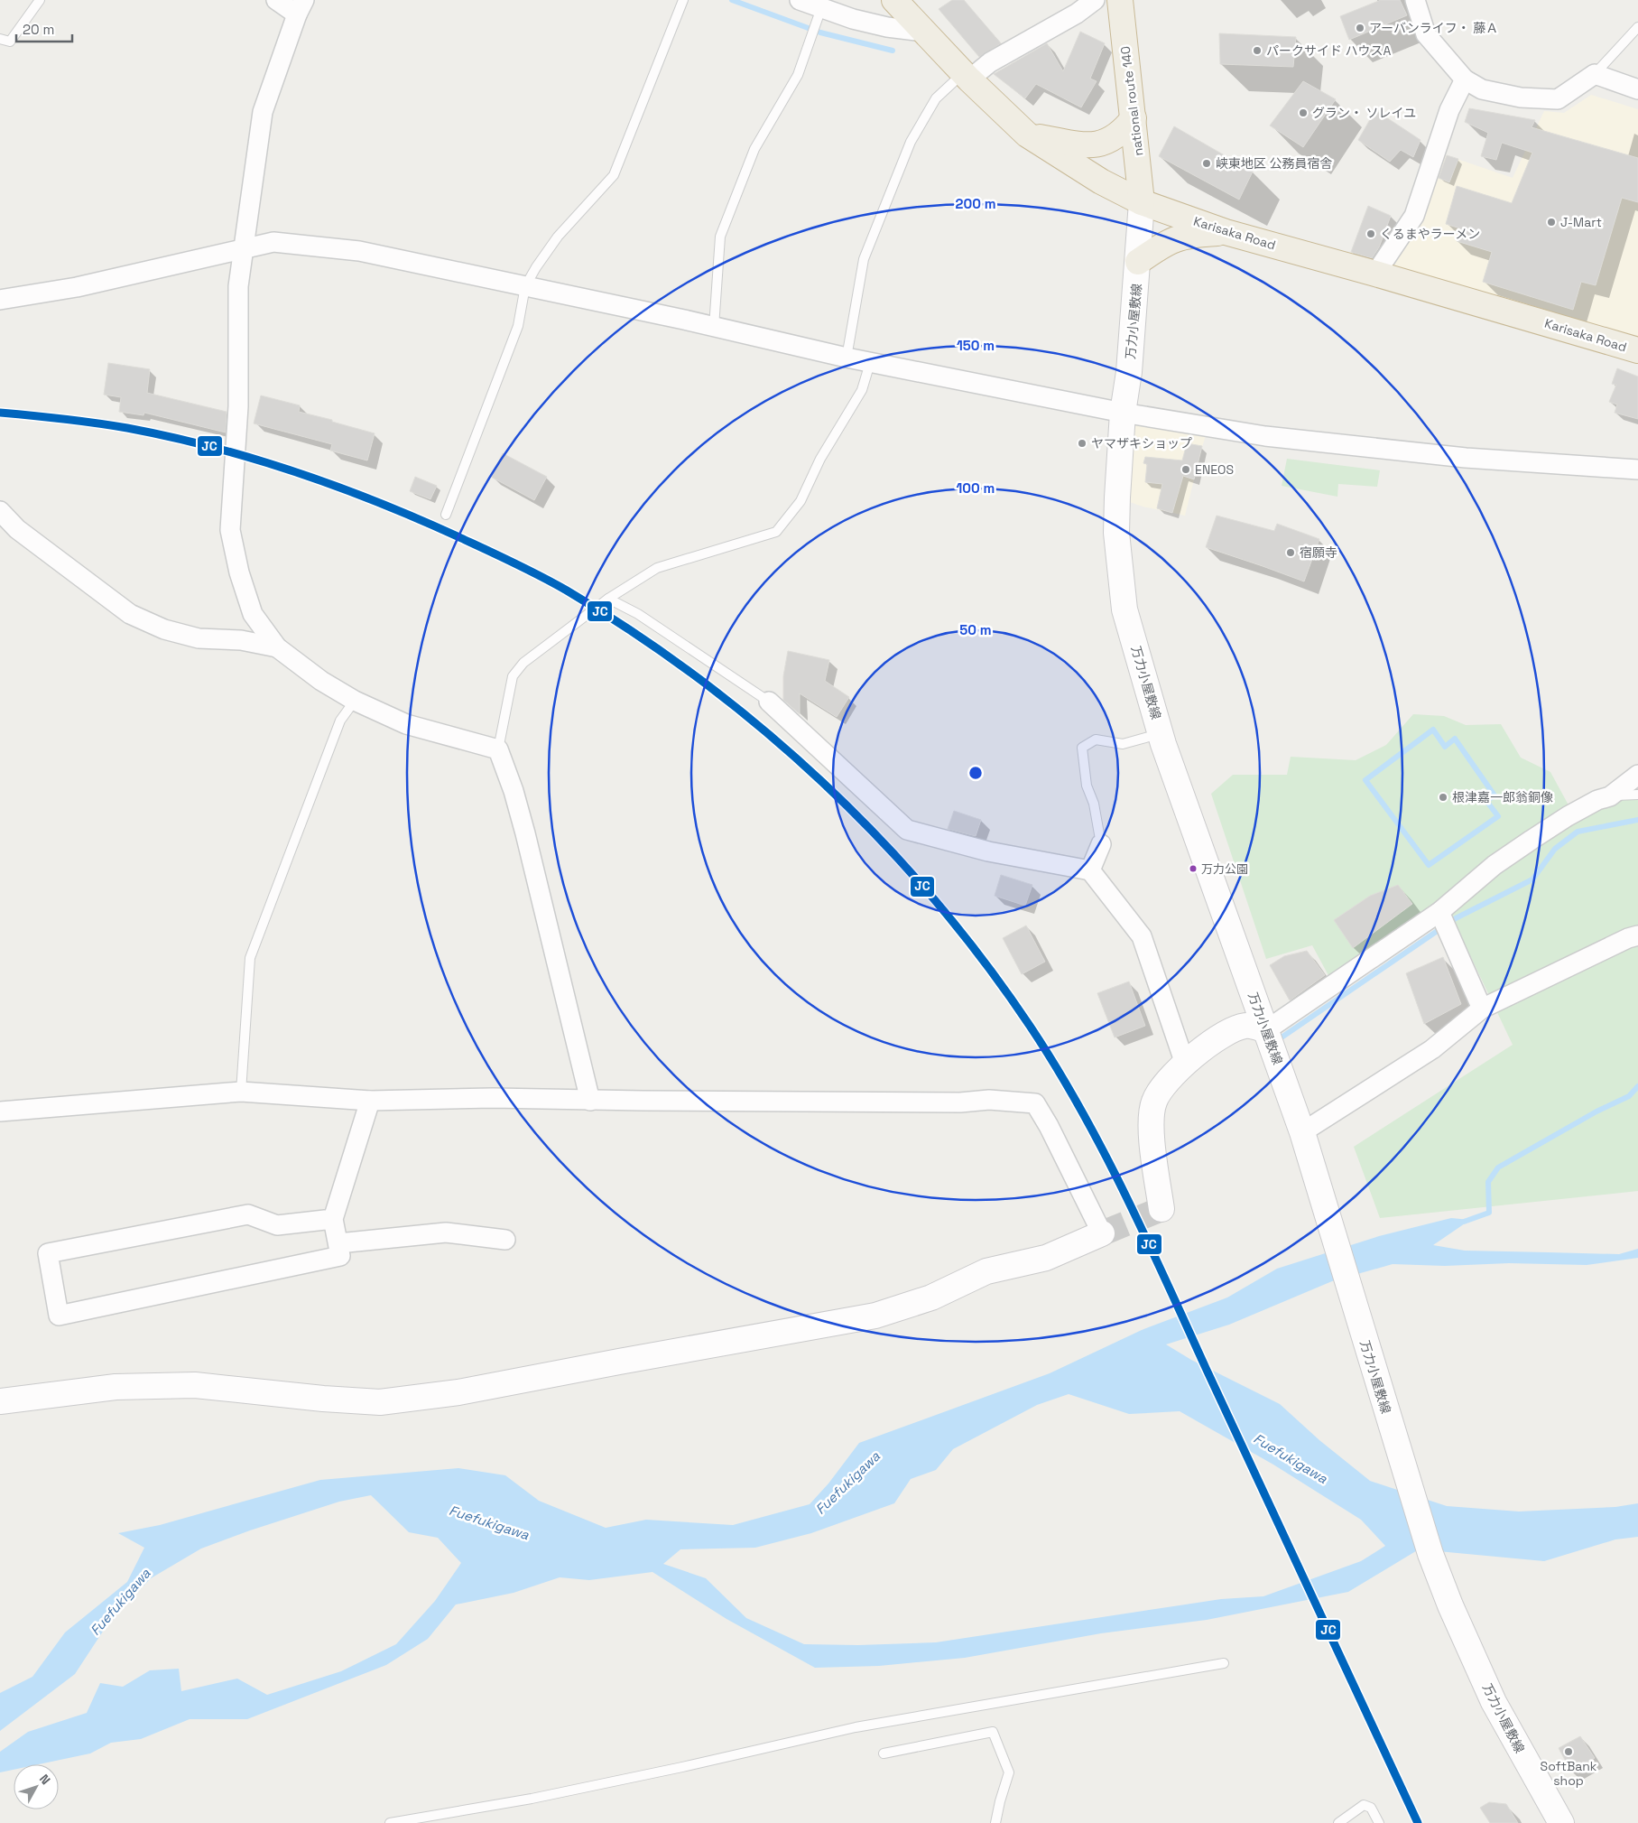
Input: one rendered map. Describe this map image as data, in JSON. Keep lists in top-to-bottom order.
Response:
{
  "streets": {
    "highway": ["national route 140", "Karisaka Road"],
    "main road": ["万力小屋敷線"]
  },
  "crossings": [
    ["national route 140", "Karisaka Road"],
    ["national route 140", "万力小屋敷線"],
    ["Karisaka Road", "万力小屋敷線"]
  ],
  "water": ["Fuefukigawa"],
  "places": [
    "アーバンライフ・ 藤Ａ",
    "パークサイド ハウスA",
    "グラン・ ソレイユ",
    "峡東地区 公務員宿舎",
    "J-Mart",
    "くるまやラーメン",
    "ヤマザキショップ",
    "ENEOS",
    "宿願寺",
    "根津嘉一郎翁銅像",
    "万力公園",
    "SoftBank shop"
  ],
  "lines": ["transit line JC"],
  "scale_bar": "20 m",
  "north": "top right",
  "rings": [
    "200 m",
    "150 m",
    "100 m",
    "50 m"
  ]
}
